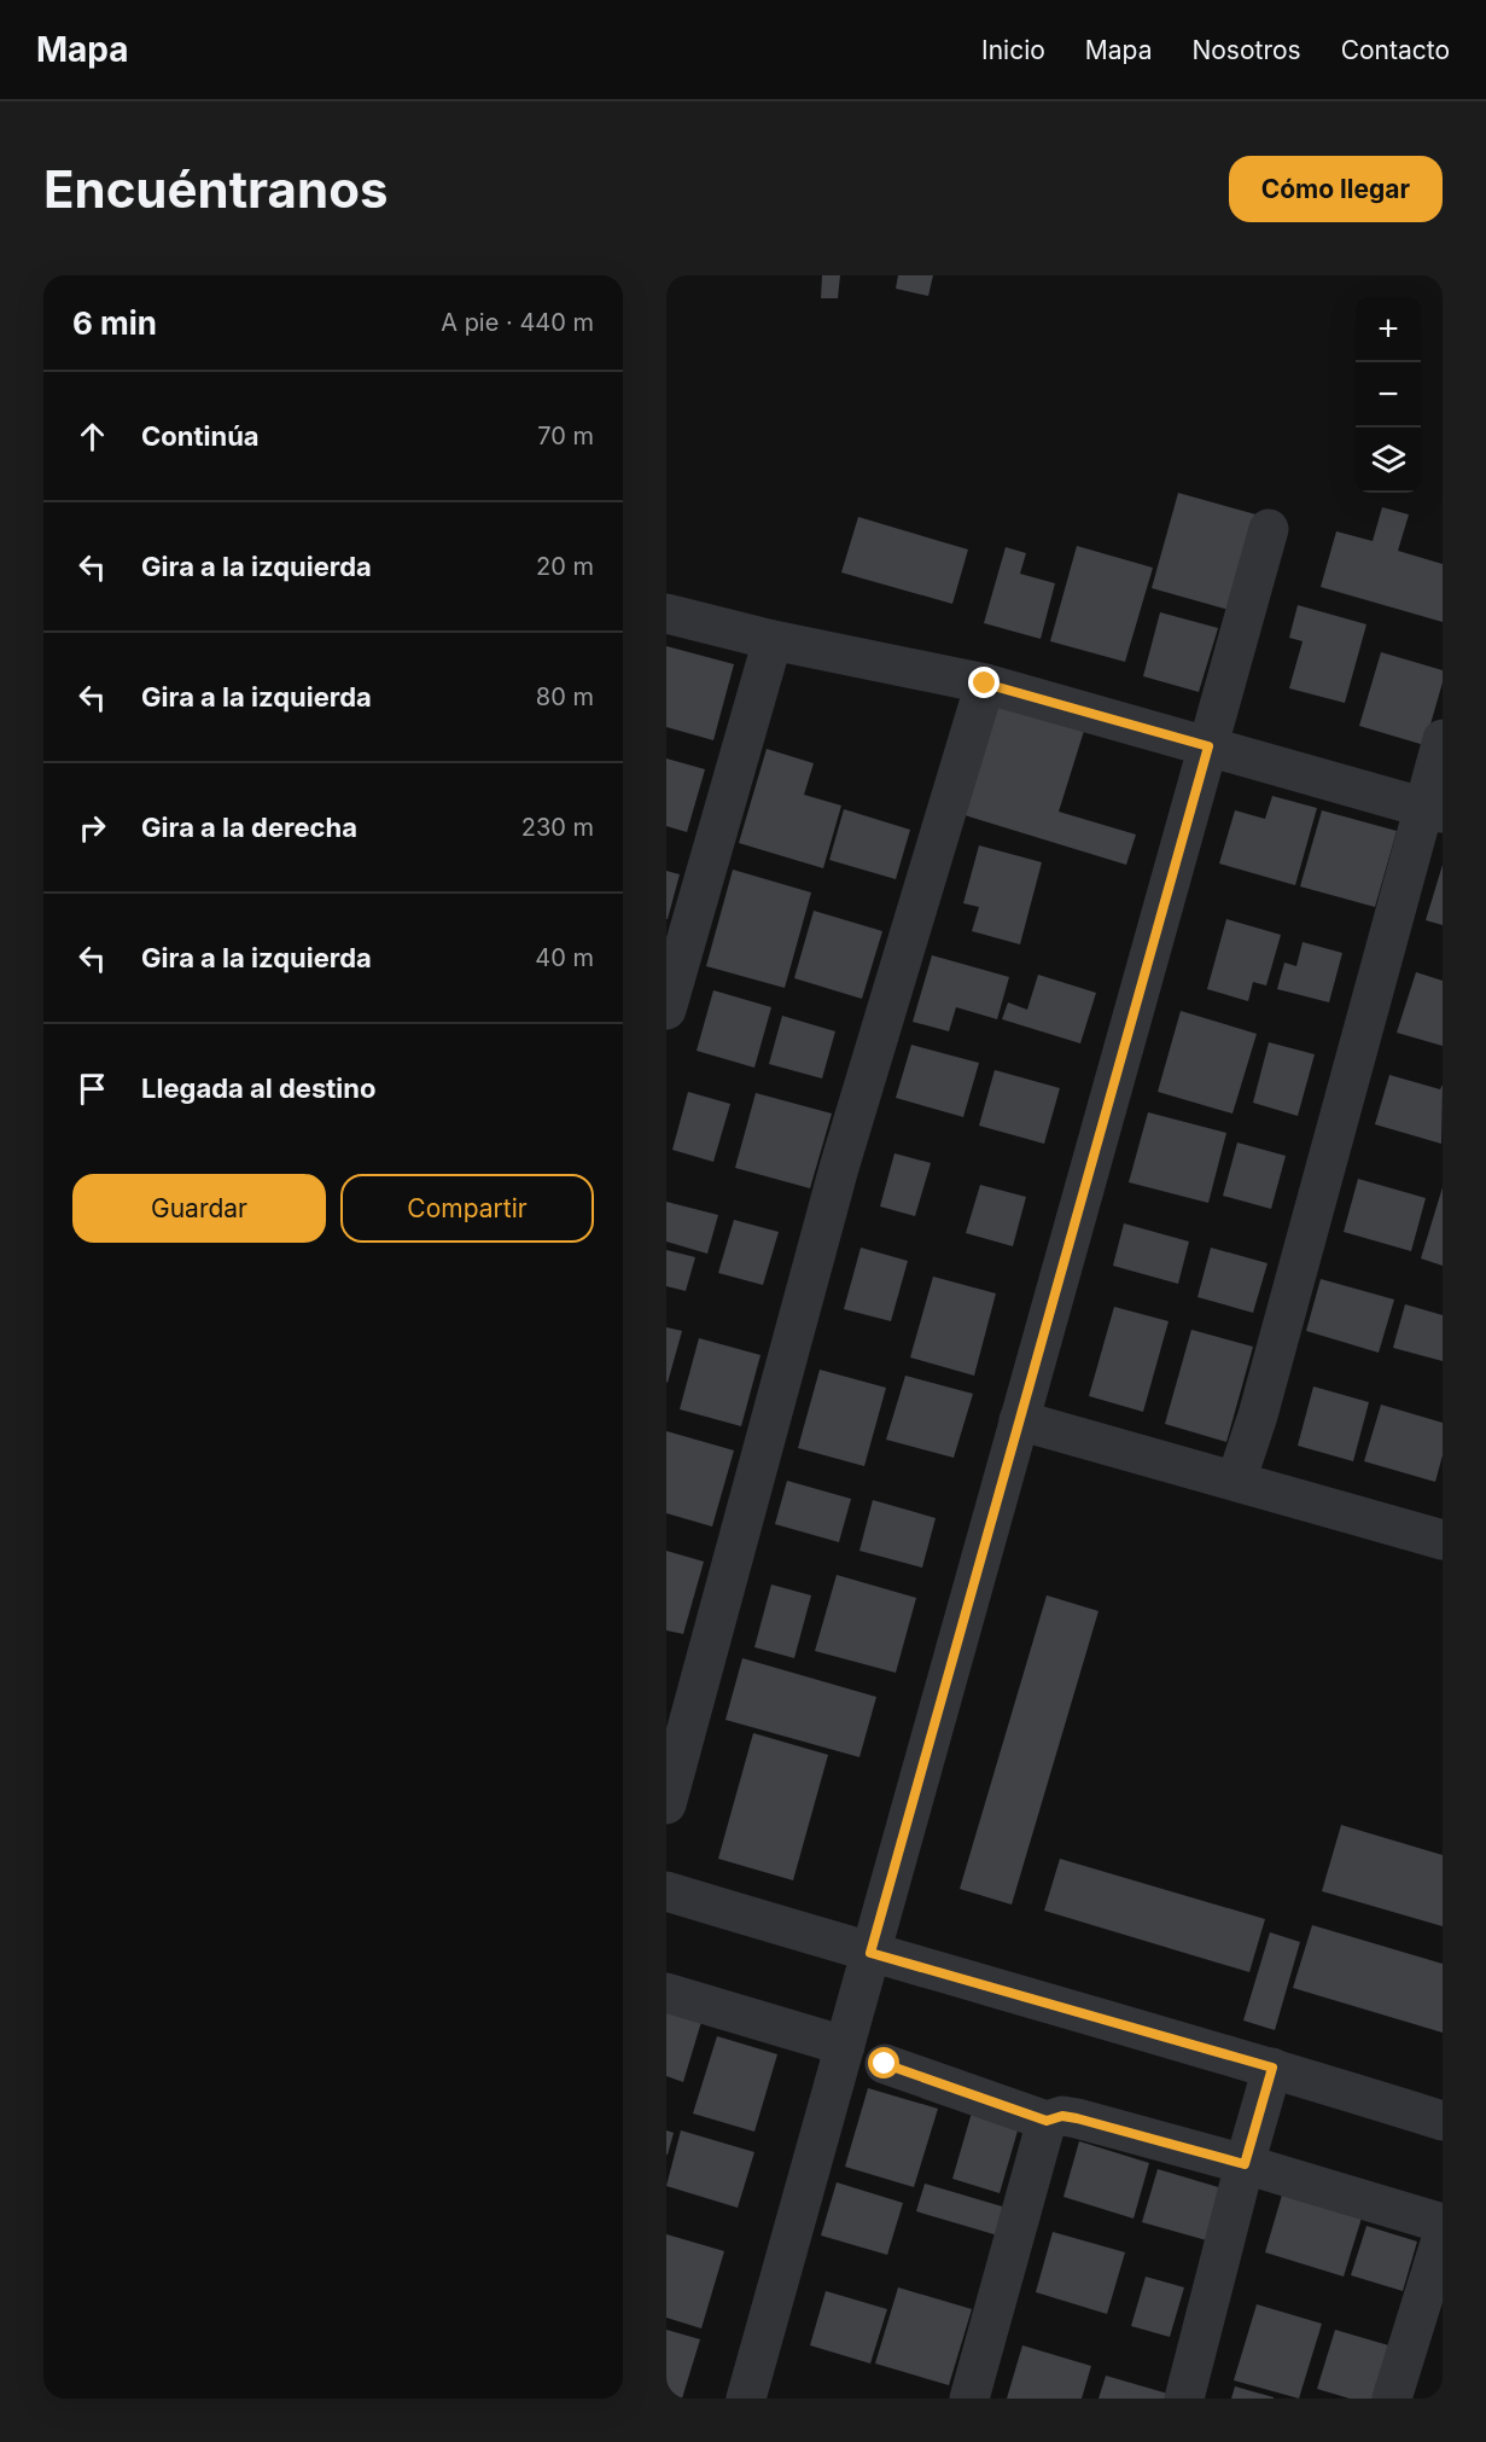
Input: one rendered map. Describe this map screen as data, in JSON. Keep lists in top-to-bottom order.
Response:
{
  "page": {
    "header": "Mapa",
    "nav": [
      "Inicio",
      "Mapa",
      "Nosotros",
      "Contacto"
    ],
    "buttons": [
      "Cómo llegar",
      ["Guardar", "Compartir"]
    ],
    "title": "Encuéntranos",
    "heading": ["6 min", "A pie · 440 m"],
    "map_buttons": ["+", "−"],
    "list": [
      ["Continúa", "70 m"],
      ["Gira a la izquierda", "20 m"],
      ["Gira a la izquierda", "80 m"],
      ["Gira a la derecha", "230 m"],
      ["Gira a la izquierda", "40 m"],
      "Llegada al destino"
    ]
  }
}
